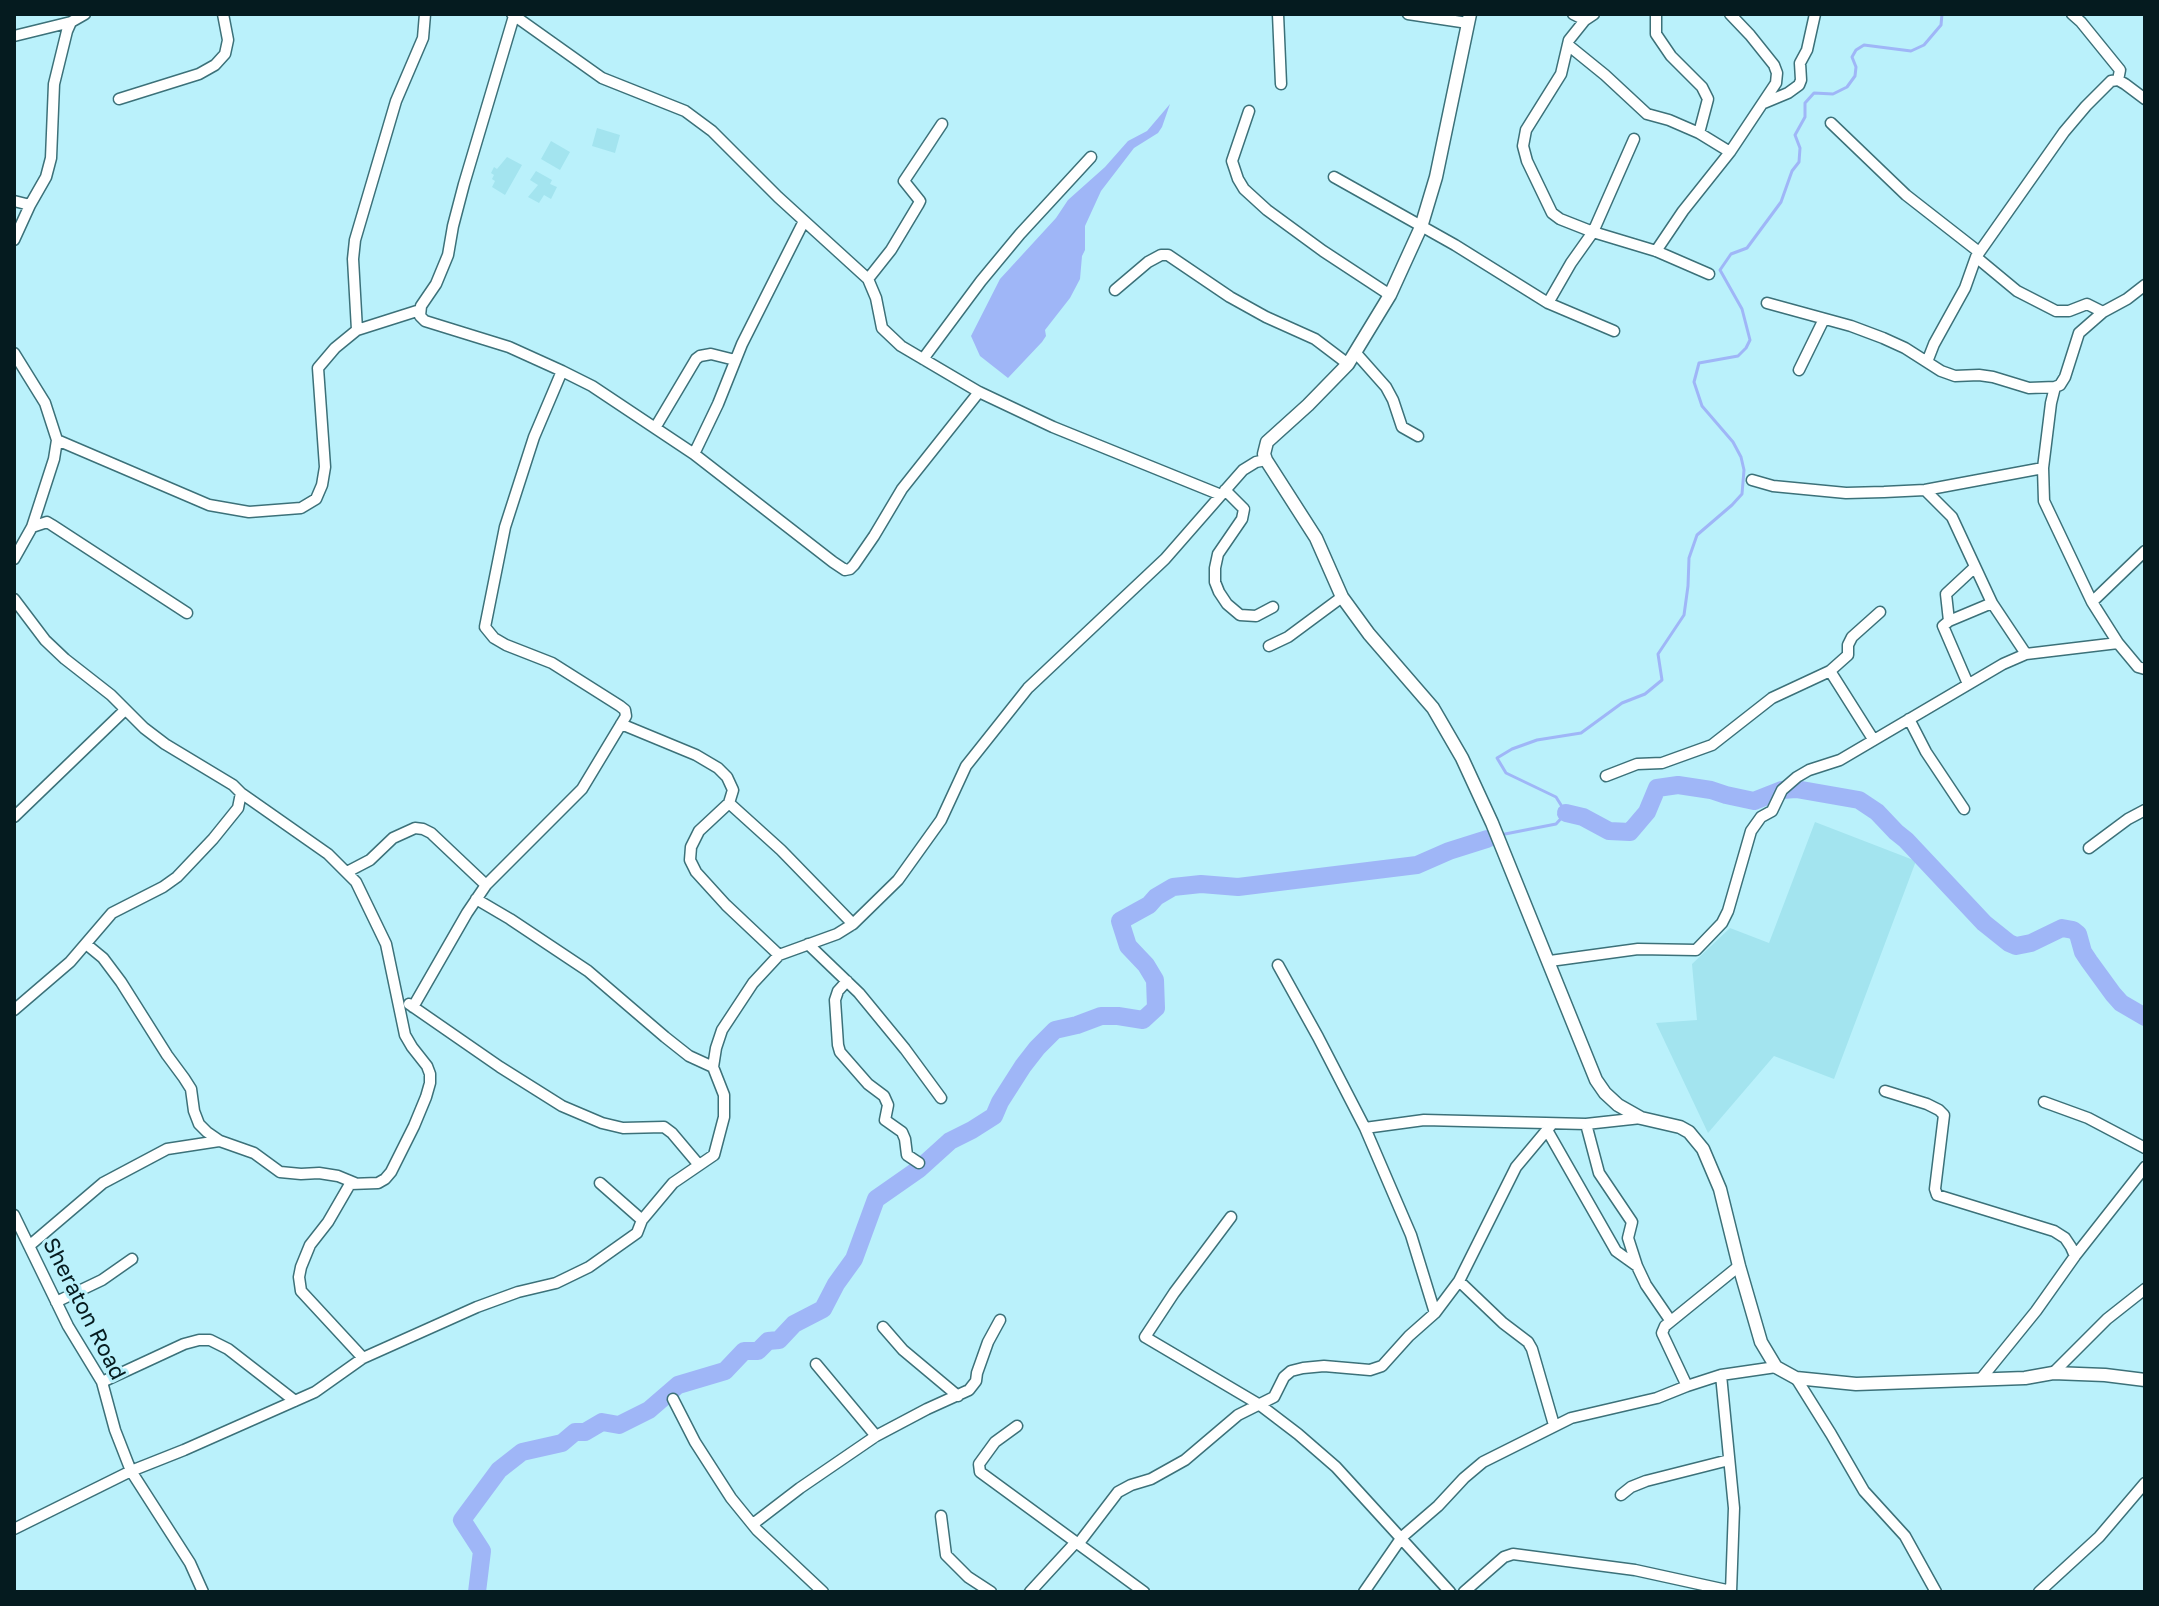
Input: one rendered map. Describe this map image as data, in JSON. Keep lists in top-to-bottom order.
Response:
{
  "streets": {
    "street": ["Sheraton Road"]
  }
}
